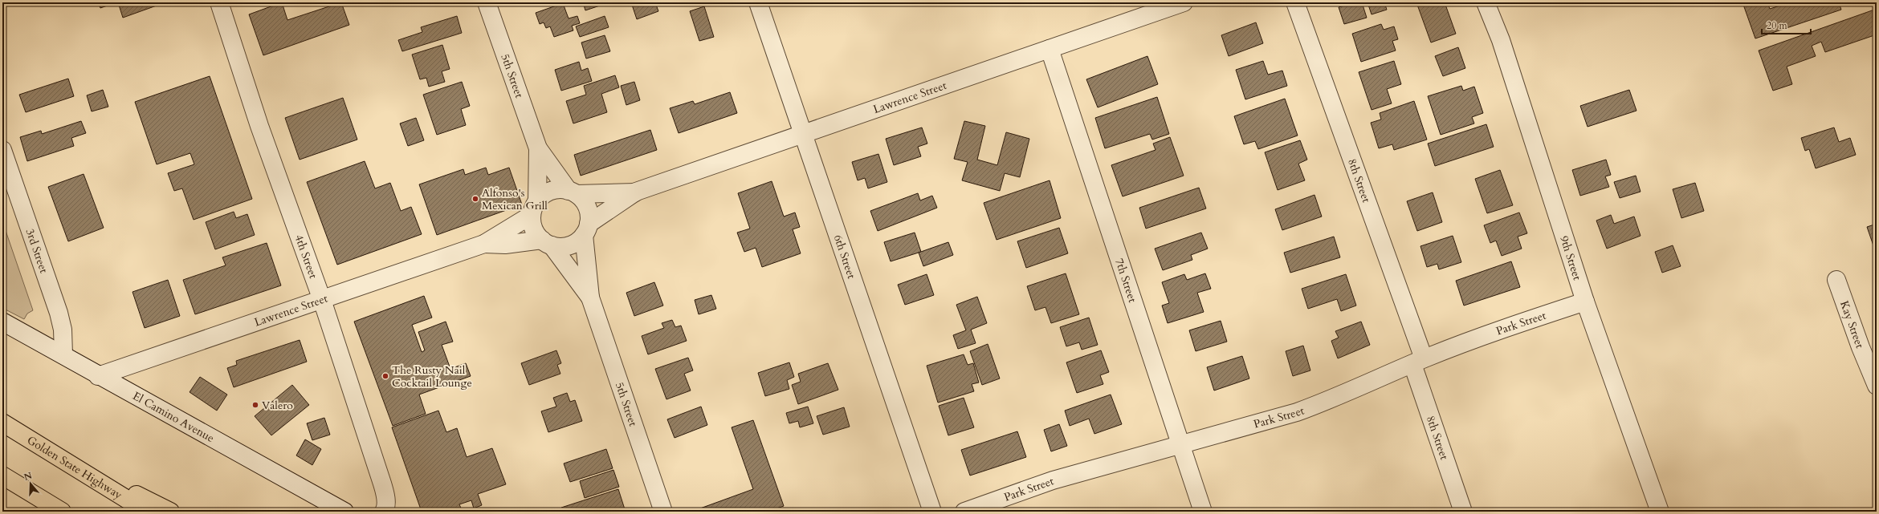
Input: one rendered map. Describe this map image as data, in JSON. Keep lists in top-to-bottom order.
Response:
{
  "streets": {
    "highway": ["Golden State Highway"],
    "street": [
      "5th Street",
      "Lawrence Street",
      "8th Street",
      "3rd Street",
      "4th Street",
      "6th Street",
      "9th Street",
      "7th Street",
      "Park Street",
      "Kay Street",
      "El Camino Avenue"
    ]
  },
  "crossings": [
    ["5th Street", "Lawrence Street"],
    ["Lawrence Street", "4th Street"],
    ["Lawrence Street", "6th Street"],
    ["Lawrence Street", "7th Street"],
    ["Lawrence Street", "El Camino Avenue"],
    ["8th Street", "Park Street"],
    ["3rd Street", "El Camino Avenue"],
    ["9th Street", "Park Street"],
    ["7th Street", "Park Street"]
  ],
  "places": ["Alfonso's Mexican Grill", "The Rusty Nail Cocktail Lounge", "Valero"],
  "scale_bar": "20 m",
  "north": "top"
}
